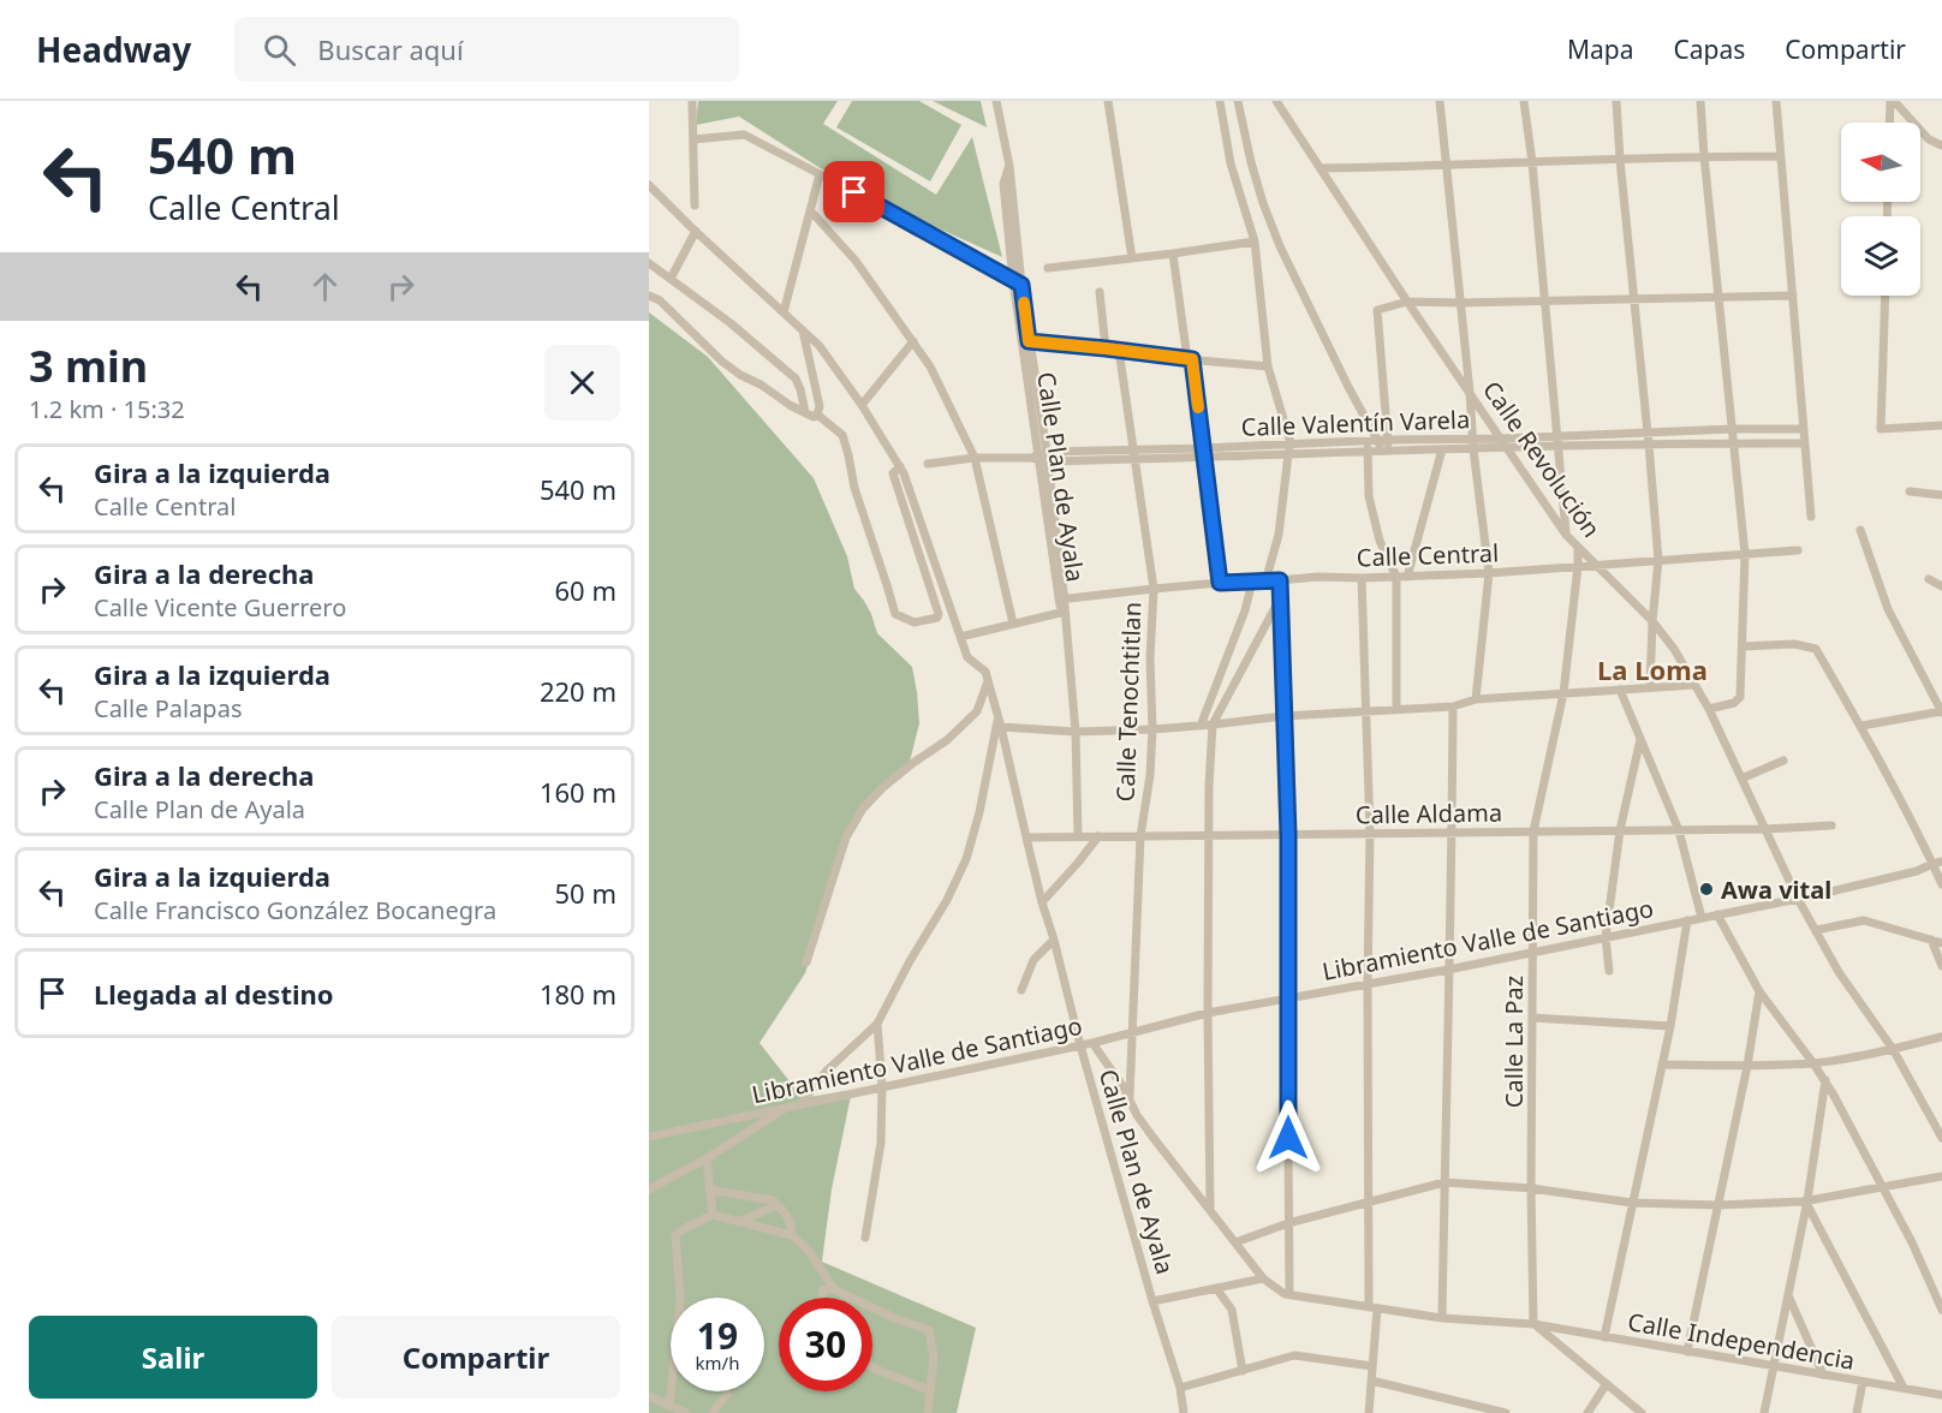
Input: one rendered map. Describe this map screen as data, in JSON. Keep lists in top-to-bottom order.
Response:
{
  "streets": {
    "street": [
      "Calle Valentín Varela",
      "Calle Revolución",
      "Calle Plan de Ayala",
      "Calle Central",
      "Calle Tenochtitlan",
      "Calle Aldama",
      "Libramiento Valle de Santiago",
      "Calle La Paz",
      "Calle Independencia"
    ]
  },
  "crossings": [
    ["Calle Valentín Varela", "Calle Revolución"],
    ["Calle Valentín Varela", "Calle Plan de Ayala"],
    ["Calle Valentín Varela", "Calle Tenochtitlan"],
    ["Calle Revolución", "Calle Central"],
    ["Calle Revolución", "Calle Aldama"],
    ["Calle Revolución", "Libramiento Valle de Santiago"],
    ["Calle Revolución", "Calle La Paz"],
    ["Calle Plan de Ayala", "Calle Central"],
    ["Calle Plan de Ayala", "Calle Aldama"],
    ["Calle Plan de Ayala", "Libramiento Valle de Santiago"],
    ["Calle Central", "Calle Tenochtitlan"],
    ["Calle Central", "Calle La Paz"],
    ["Calle Tenochtitlan", "Calle Aldama"],
    ["Calle Tenochtitlan", "Libramiento Valle de Santiago"],
    ["Calle Aldama", "Calle La Paz"],
    ["Libramiento Valle de Santiago", "Calle La Paz"],
    ["Calle La Paz", "Calle Independencia"]
  ],
  "districts": ["La Loma"],
  "places": ["Awa vital"],
  "north": "left",
  "page": {
    "header": "Headway",
    "search": "Buscar aquí",
    "nav": ["Mapa", "Capas", "Compartir"],
    "turn": ["540 m", "Calle Central"],
    "heading": ["3 min", "1.2 km · 15:32"],
    "list": [
      {
        "name": "Gira a la izquierda",
        "note": "Calle Central",
        "value": "540 m"
      },
      {
        "name": "Gira a la derecha",
        "note": "Calle Vicente Guerrero",
        "value": "60 m"
      },
      {
        "name": "Gira a la izquierda",
        "note": "Calle Palapas",
        "value": "220 m"
      },
      {
        "name": "Gira a la derecha",
        "note": "Calle Plan de Ayala",
        "value": "160 m"
      },
      {
        "name": "Gira a la izquierda",
        "note": "Calle Francisco González Bocanegra",
        "value": "50 m"
      },
      {
        "name": "Llegada al destino",
        "value": "180 m"
      }
    ],
    "speed": "19 km/h",
    "limit": "30",
    "buttons": ["Salir", "Compartir"]
  }
}
